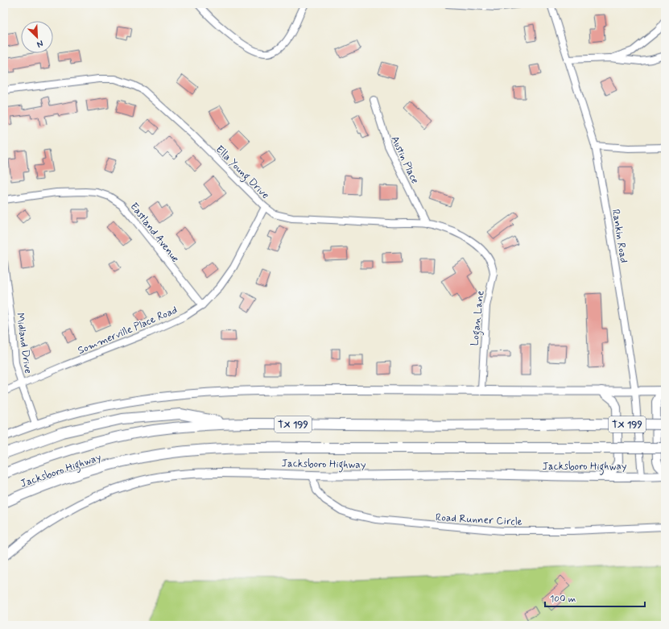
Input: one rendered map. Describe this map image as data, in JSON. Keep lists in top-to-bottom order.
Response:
{
  "streets": {
    "highway": ["TX 199", "Jacksboro Highway"],
    "street": [
      "Austin Place",
      "Ella Young Drive",
      "Eastland Avenue",
      "Rankin Road",
      "Logan Lane",
      "Sommerville Place Road",
      "Midland Drive",
      "Road Runner Circle"
    ]
  },
  "crossings": [
    ["Austin Place", "Ella Young Drive"],
    ["Ella Young Drive", "Logan Lane"],
    ["Ella Young Drive", "Sommerville Place Road"],
    ["Eastland Avenue", "Sommerville Place Road"],
    ["Rankin Road", "Jacksboro Highway"],
    ["Sommerville Place Road", "Midland Drive"],
    ["Jacksboro Highway", "Road Runner Circle"]
  ],
  "scale_bar": "100 m",
  "north": "bottom right"
}
